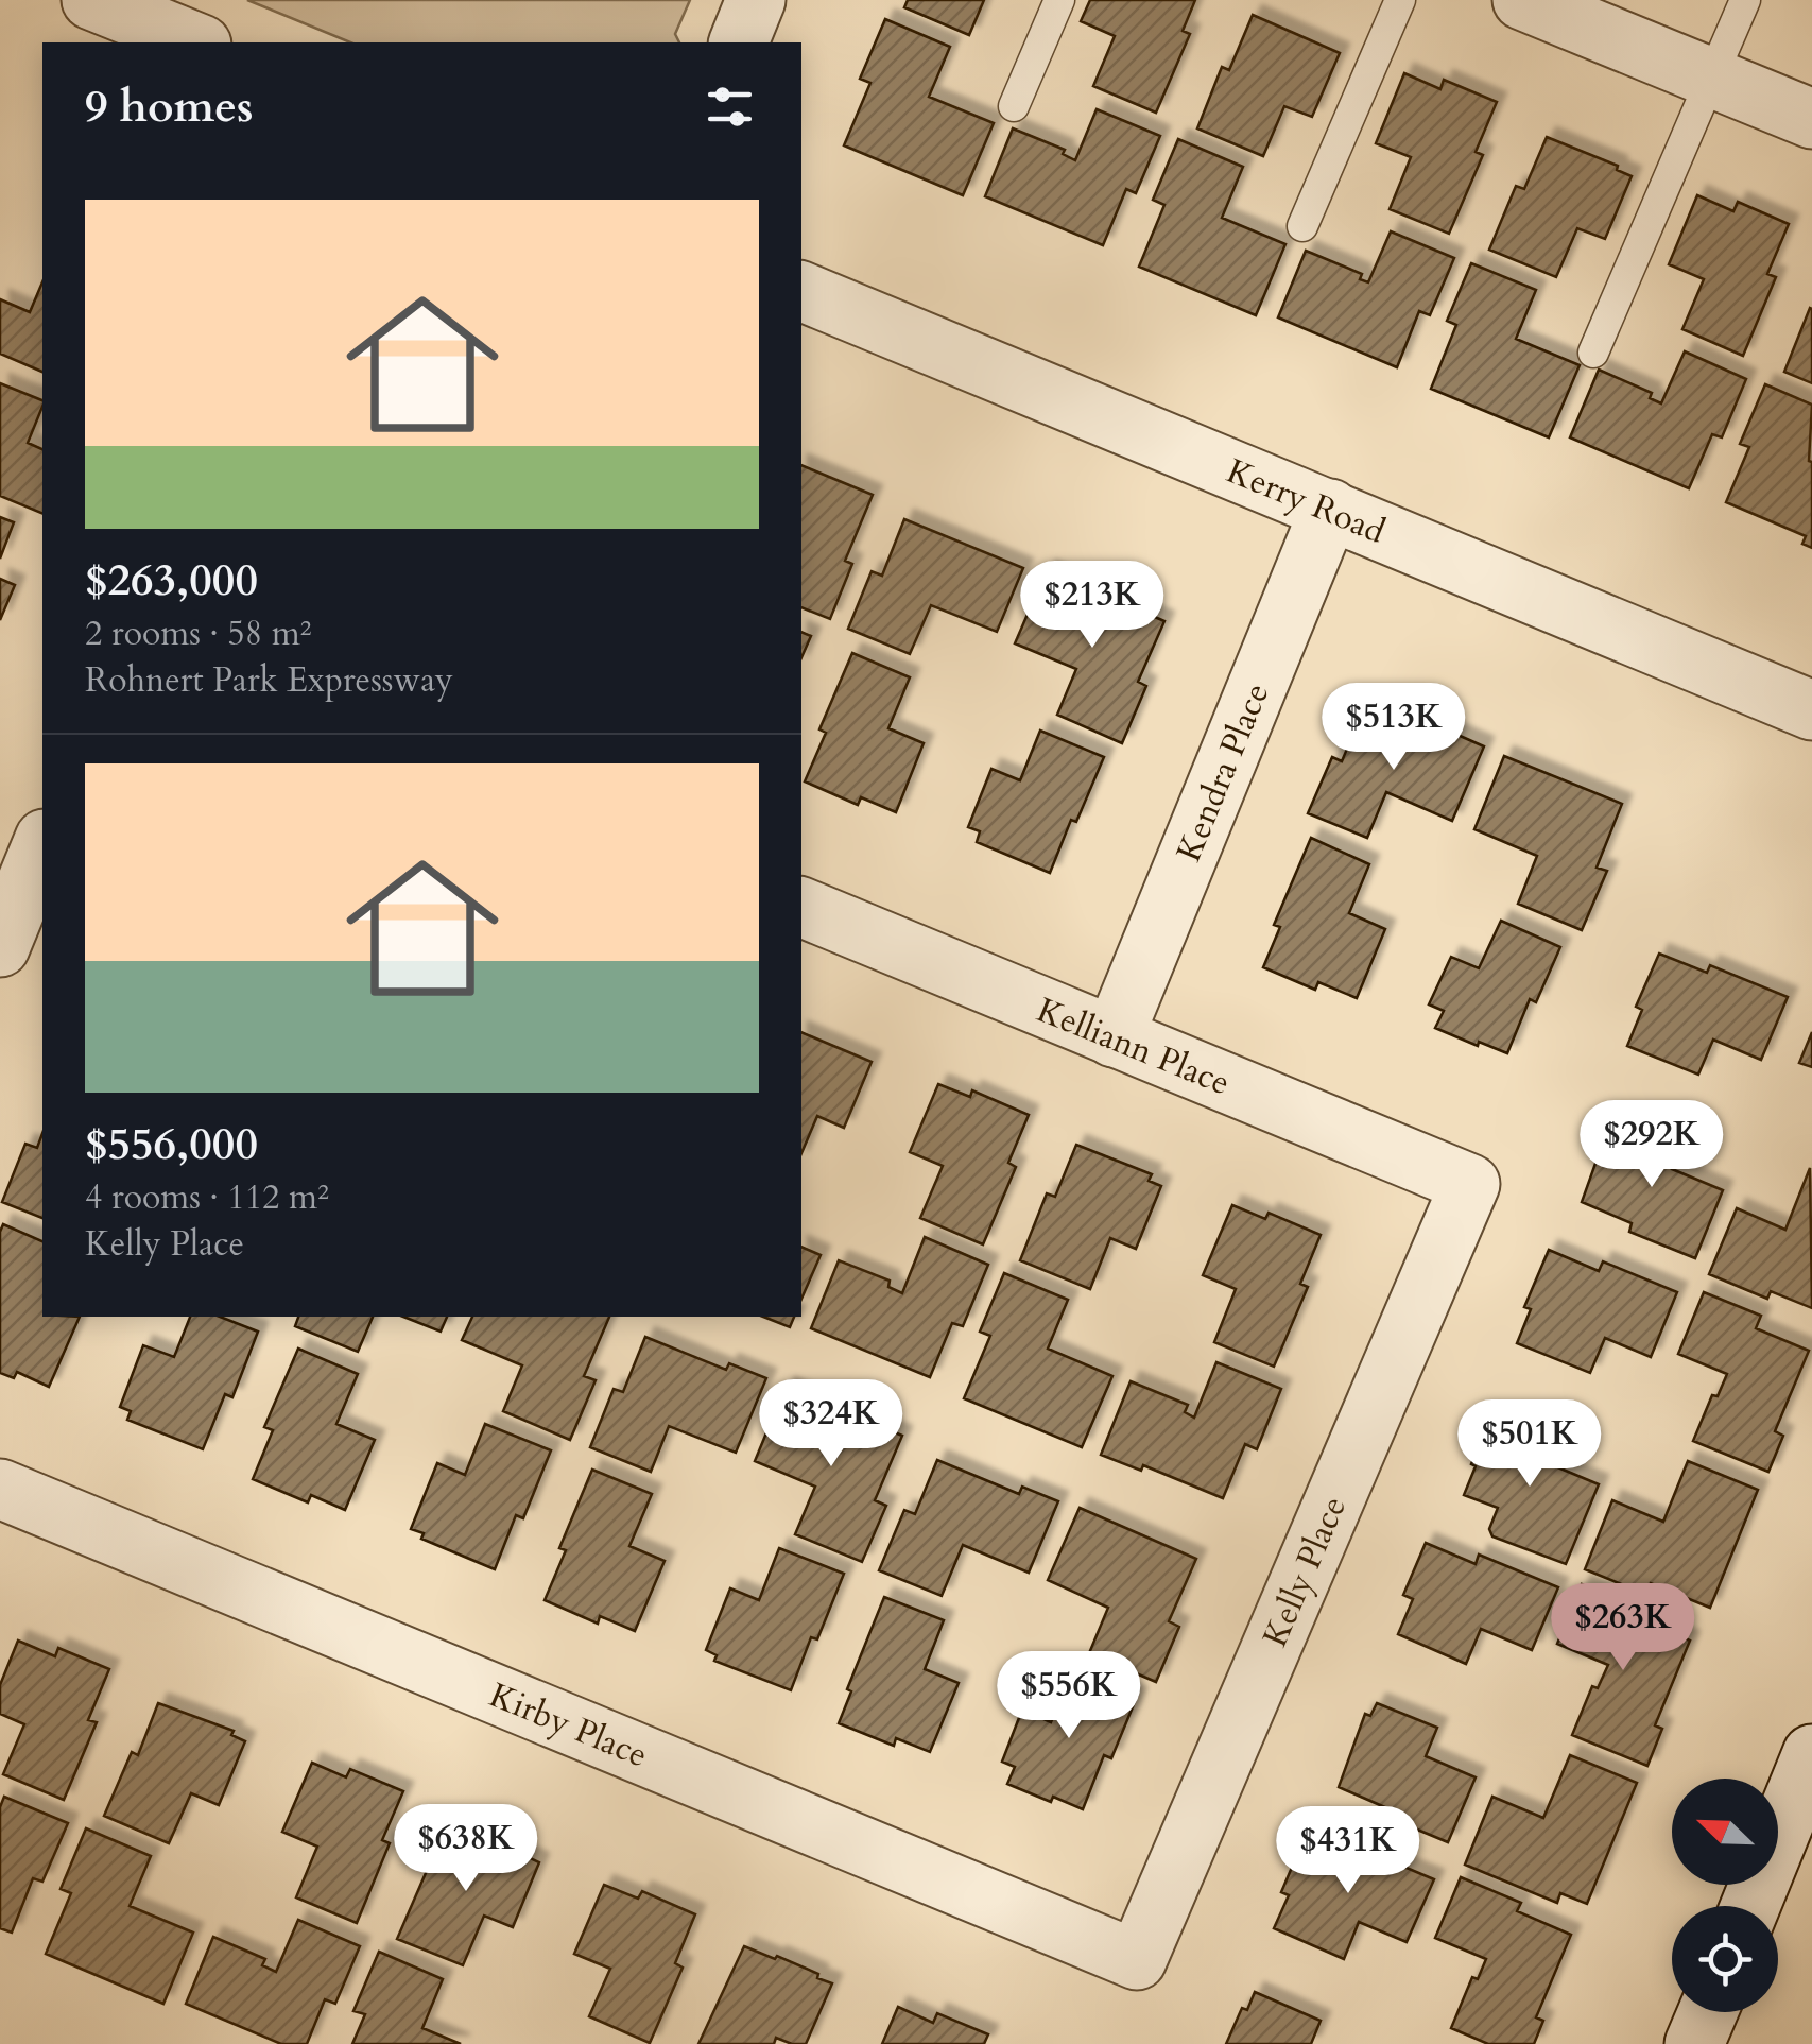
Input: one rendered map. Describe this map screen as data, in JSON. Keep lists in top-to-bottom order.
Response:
{
  "streets": {
    "street": [
      "Kerry Road",
      "Kendra Place",
      "Kelliann Place",
      "Kelly Place",
      "Kirby Place"
    ]
  },
  "crossings": [
    ["Kerry Road", "Kendra Place"],
    ["Kendra Place", "Kelliann Place"],
    ["Kelliann Place", "Kelly Place"],
    ["Kelly Place", "Kirby Place"]
  ],
  "north": "top left",
  "page": {
    "heading": "9 homes",
    "list": [
      {
        "name": "$263,000",
        "note": "2 rooms · 58 m² · Rohnert Park Expressway"
      },
      {
        "name": "$556,000",
        "note": "4 rooms · 112 m² · Kelly Place"
      }
    ],
    "price": [
      "$213K",
      "$513K",
      "$292K",
      "$324K",
      "$501K",
      "$263K",
      "$556K",
      "$638K",
      "$431K"
    ]
  }
}
